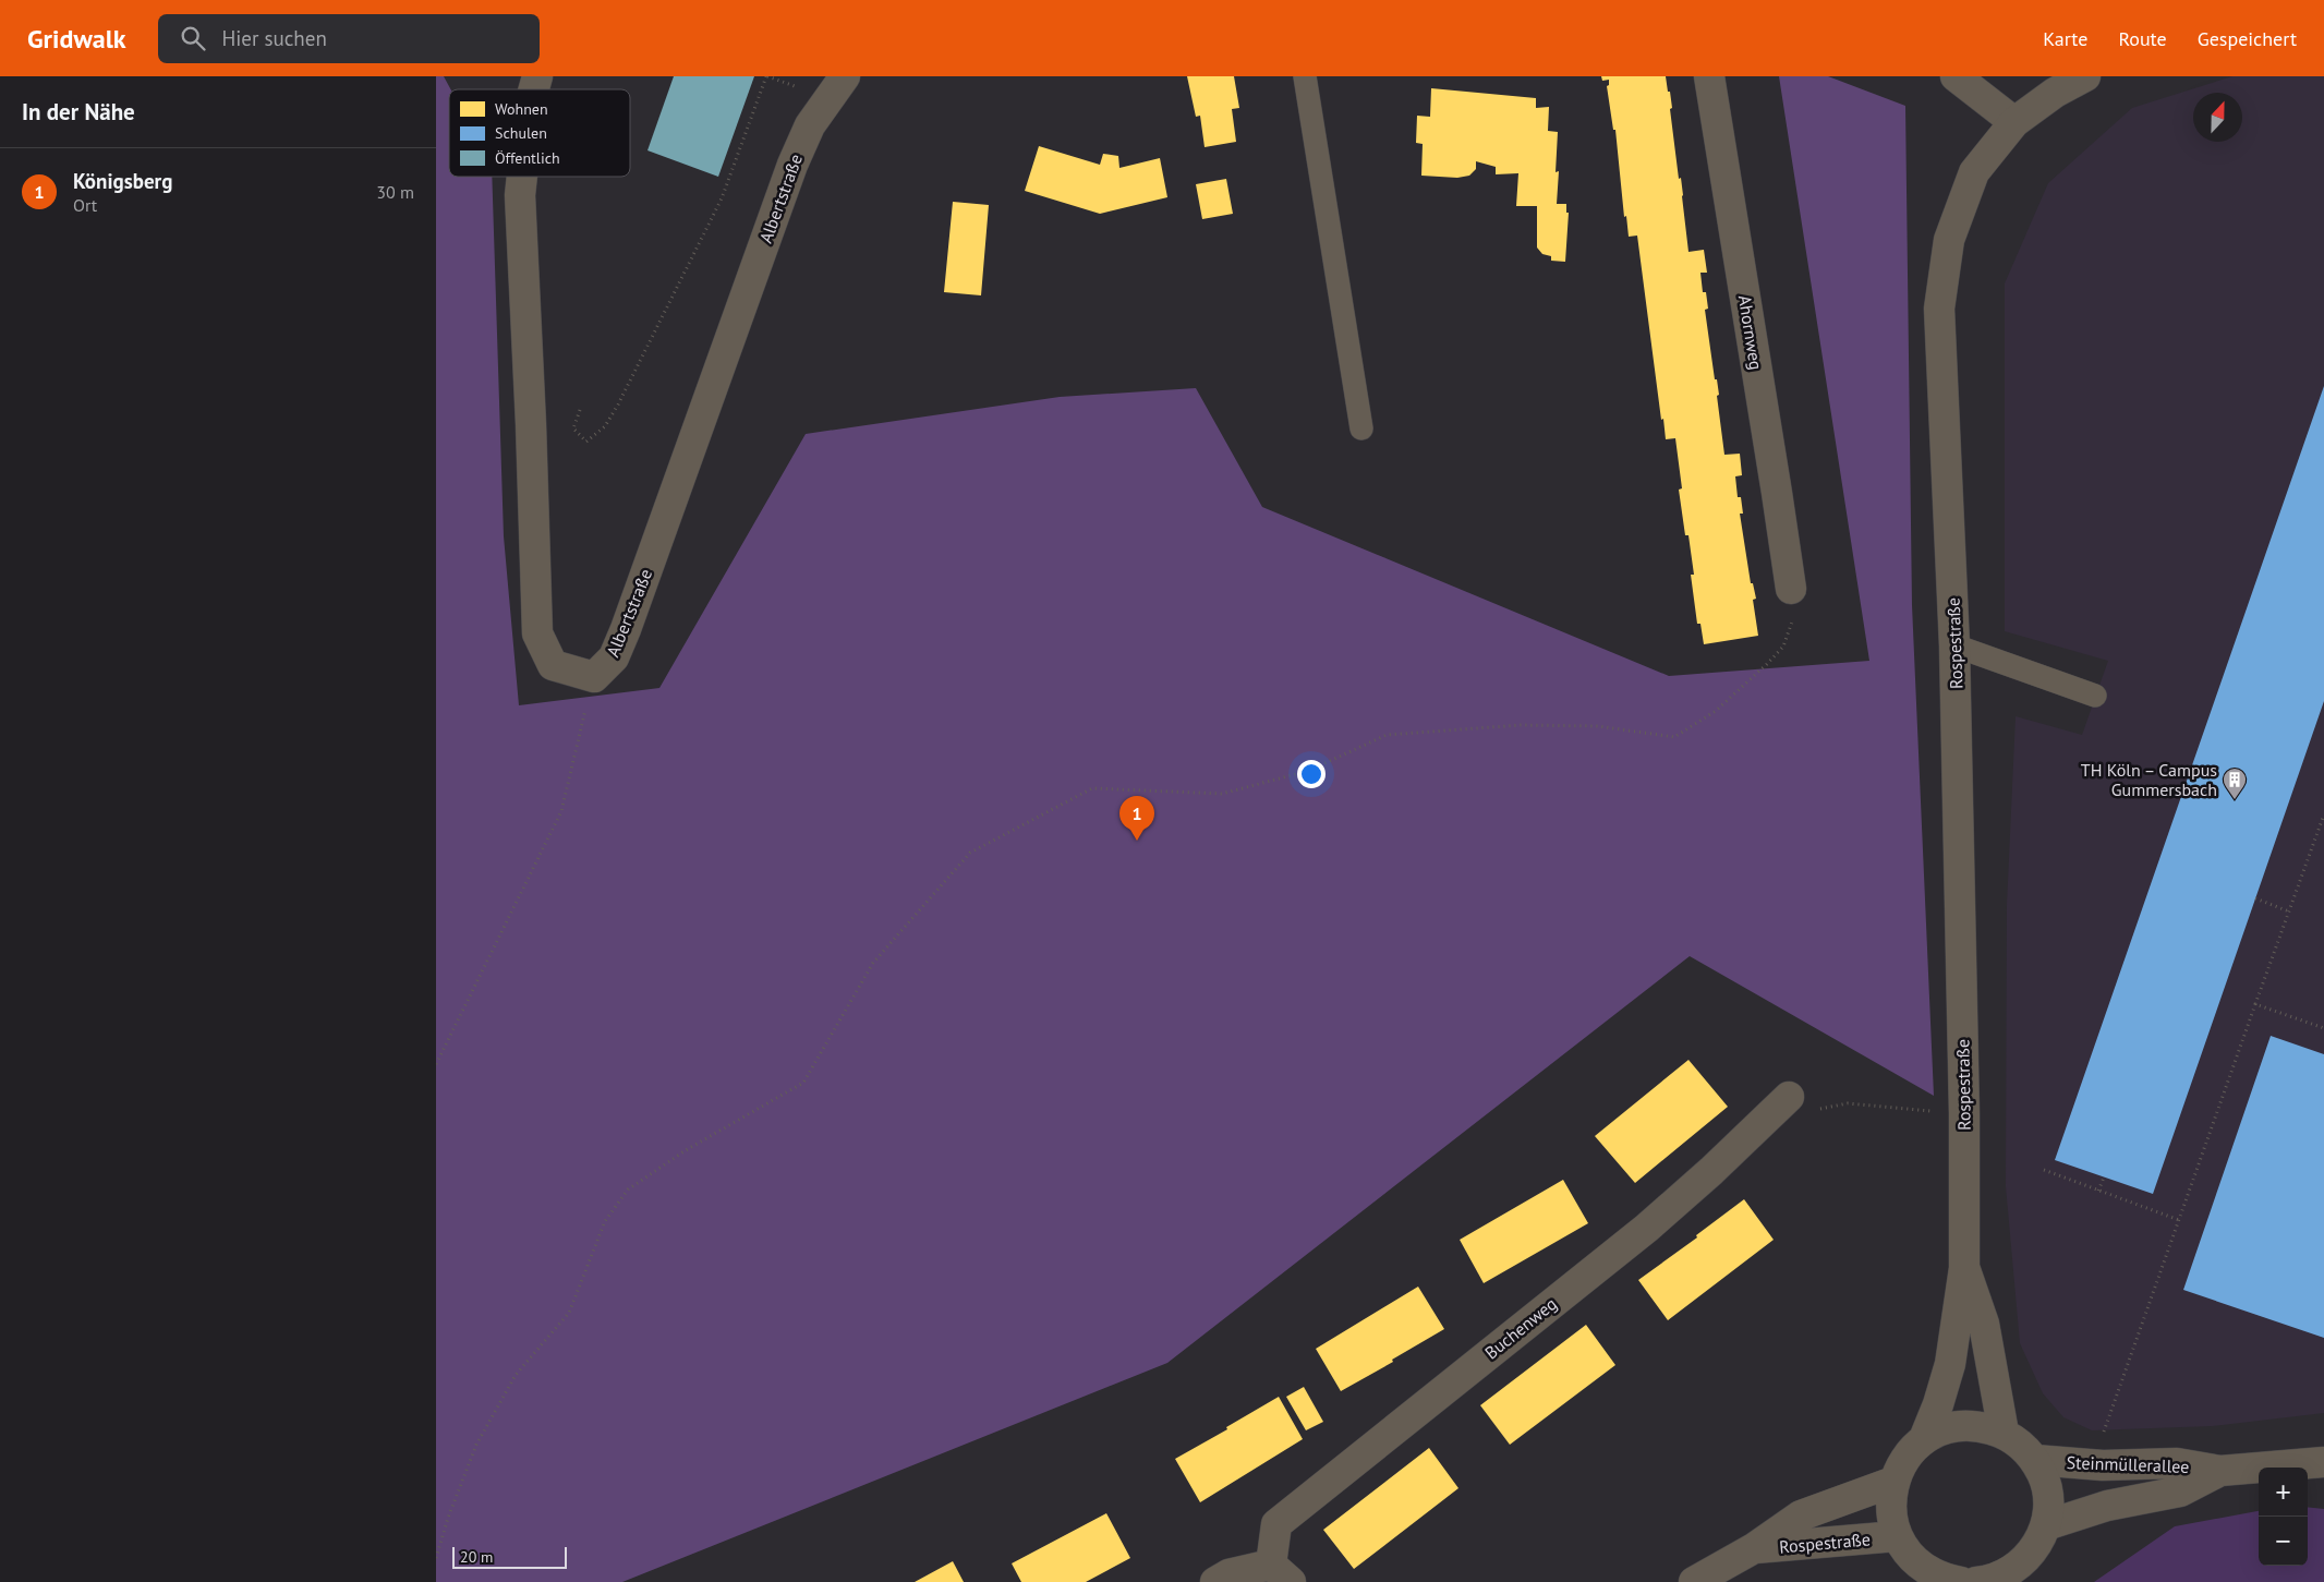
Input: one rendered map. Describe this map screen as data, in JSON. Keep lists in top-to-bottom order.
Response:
{
  "streets": {
    "street": [
      "Albertstraße",
      "Ahornweg",
      "Rospestraße",
      "Buchenweg",
      "Steinmüllerallee"
    ]
  },
  "crossings": [
    ["Rospestraße", "Steinmüllerallee"]
  ],
  "places": {
    "building": ["TH Köln – Campus Gummersbach"]
  },
  "legend": ["Wohnen", "Schulen", "Öffentlich"],
  "scale_bar": "20 m",
  "north": "top",
  "page": {
    "header": "Gridwalk",
    "search": "Hier suchen",
    "nav": ["Karte", "Route", "Gespeichert"],
    "heading": "In der Nähe",
    "list": [
      {
        "mark": "1",
        "name": "Königsberg",
        "note": "Ort",
        "value": "30 m"
      }
    ],
    "pins": "1",
    "map_buttons": ["+", "−"],
    "scale": "20 m"
  }
}
